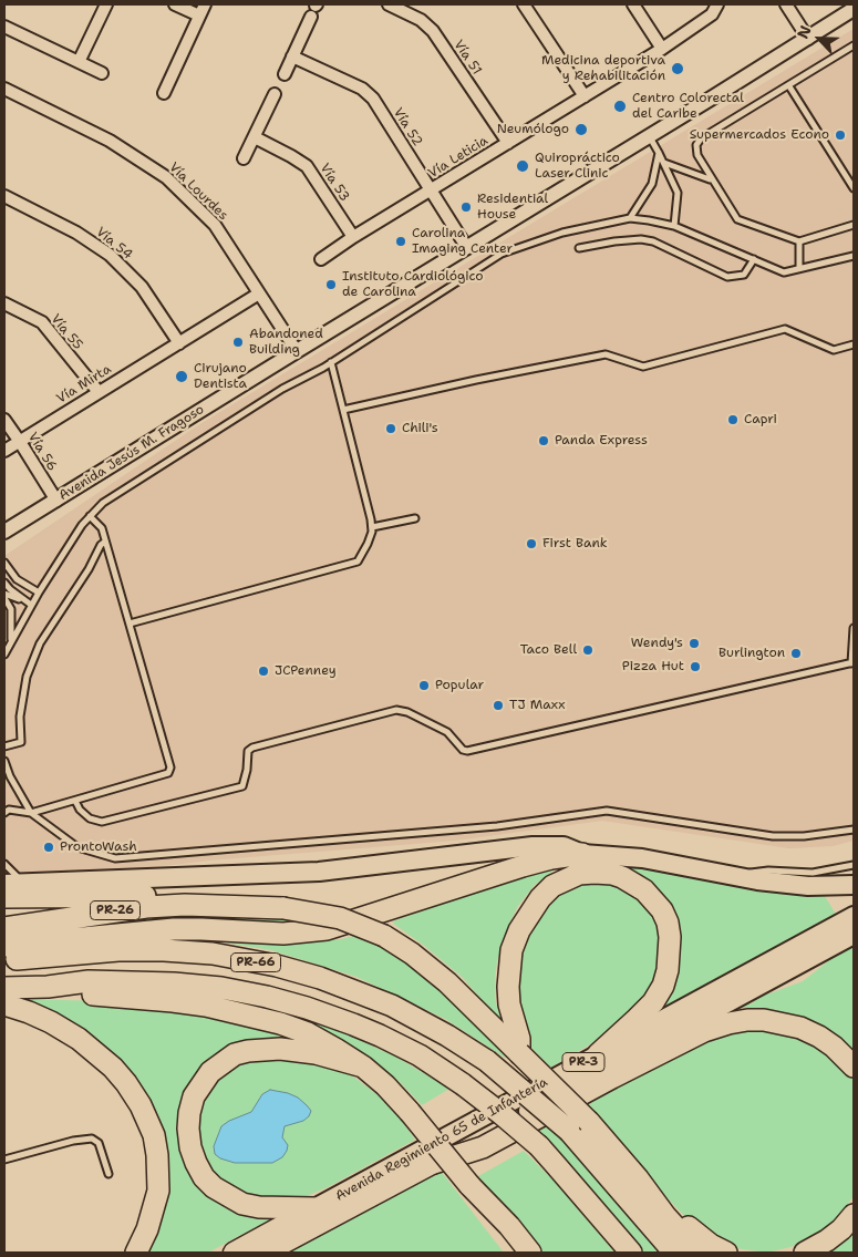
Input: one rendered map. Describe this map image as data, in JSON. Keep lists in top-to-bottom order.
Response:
{
  "streets": {
    "highway": [
      "PR-26",
      "PR-66",
      "PR-3",
      "Avenida Regimiento 65 de Infantería"
    ],
    "street": [
      "Vía 51",
      "Vía 52",
      "Vía Leticia",
      "Vía 53",
      "Vía Lourdes",
      "Vía 54",
      "Vía 55",
      "Vía Mirta",
      "Vía 56",
      "Avenida Jesús M. Fragoso"
    ]
  },
  "crossings": [
    ["Vía 51", "Vía Leticia"],
    ["Vía 52", "Vía Leticia"],
    ["Vía 52", "Avenida Jesús M. Fragoso"],
    ["Vía Leticia", "Vía 53"],
    ["Vía Lourdes", "Vía Mirta"],
    ["Vía Lourdes", "Avenida Jesús M. Fragoso"],
    ["Vía 54", "Vía Mirta"],
    ["Vía 55", "Vía Mirta"],
    ["Vía Mirta", "Vía 56"],
    ["Vía 56", "Avenida Jesús M. Fragoso"]
  ],
  "places": [
    "Medicina deportiva y Rehabilitación",
    "Centro Colorectal del Caribe",
    "Neumólogo",
    "Supermercados Econo",
    "Quiropráctico Laser Clinic",
    "Residential House",
    "Carolina Imaging Center",
    "Instituto Cardiológico de Carolina",
    "Abandoned Building",
    "Cirujano Dentista",
    "Capri",
    "Chili's",
    "Panda Express",
    "First Bank",
    "Wendy's",
    "Taco Bell",
    "Burlington",
    "Pizza Hut",
    "JCPenney",
    "Popular",
    "TJ Maxx",
    "ProntoWash"
  ],
  "north": "top left"
}
